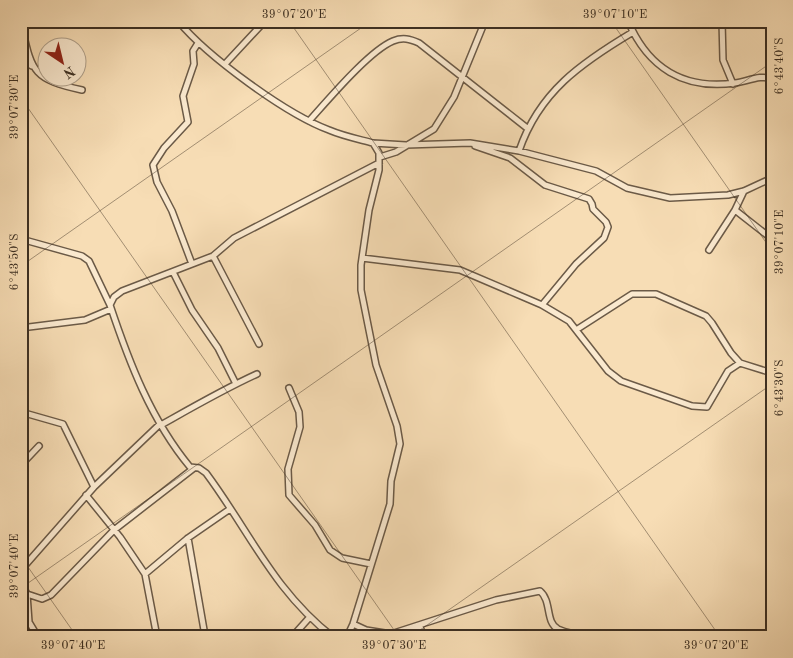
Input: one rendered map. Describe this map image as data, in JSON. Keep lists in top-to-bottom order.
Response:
{
  "north": "bottom right",
  "coordinates": [
    "39°07'20\"E",
    "39°07'10\"E",
    "6°43'40\"S",
    "39°07'30\"E",
    "6°43'50\"S",
    "6°43'30\"S",
    "39°07'40\"E"
  ]
}
